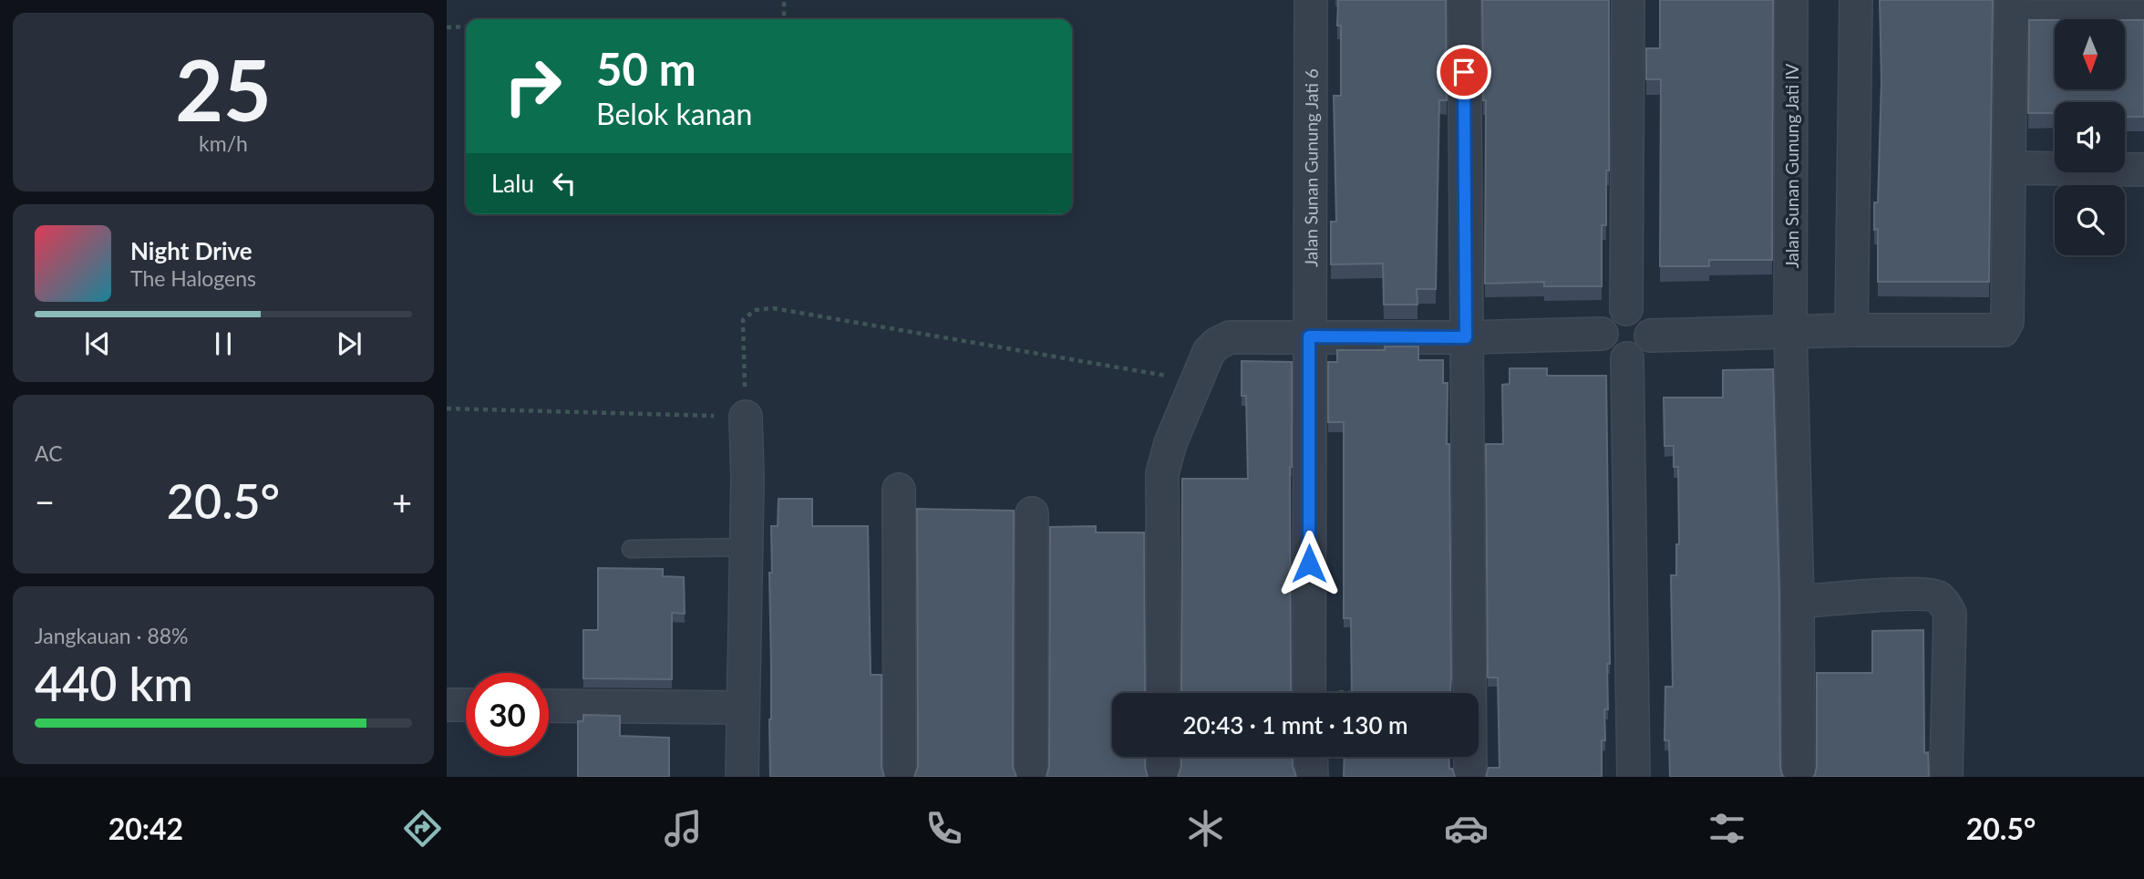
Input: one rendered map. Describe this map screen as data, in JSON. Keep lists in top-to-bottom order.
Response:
{
  "streets": {
    "street": ["Jalan Sunan Gunung Jati IV", "Jalan Sunan Gunung Jati 6"]
  },
  "north": "bottom",
  "page": {
    "tile": [
      ["25", "km/h"],
      "AC",
      ["Jangkauan · 88%", "440 km"]
    ],
    "turn": ["50 m", "Belok kanan"],
    "then": "Lalu",
    "song": ["Night Drive", "The Halogens"],
    "heat": ["−", "20.5°", "+"],
    "limit": "30",
    "trip": "20:43 · 1 mnt · 130 m",
    "tabs": ["20:42", "20.5°"]
  }
}
